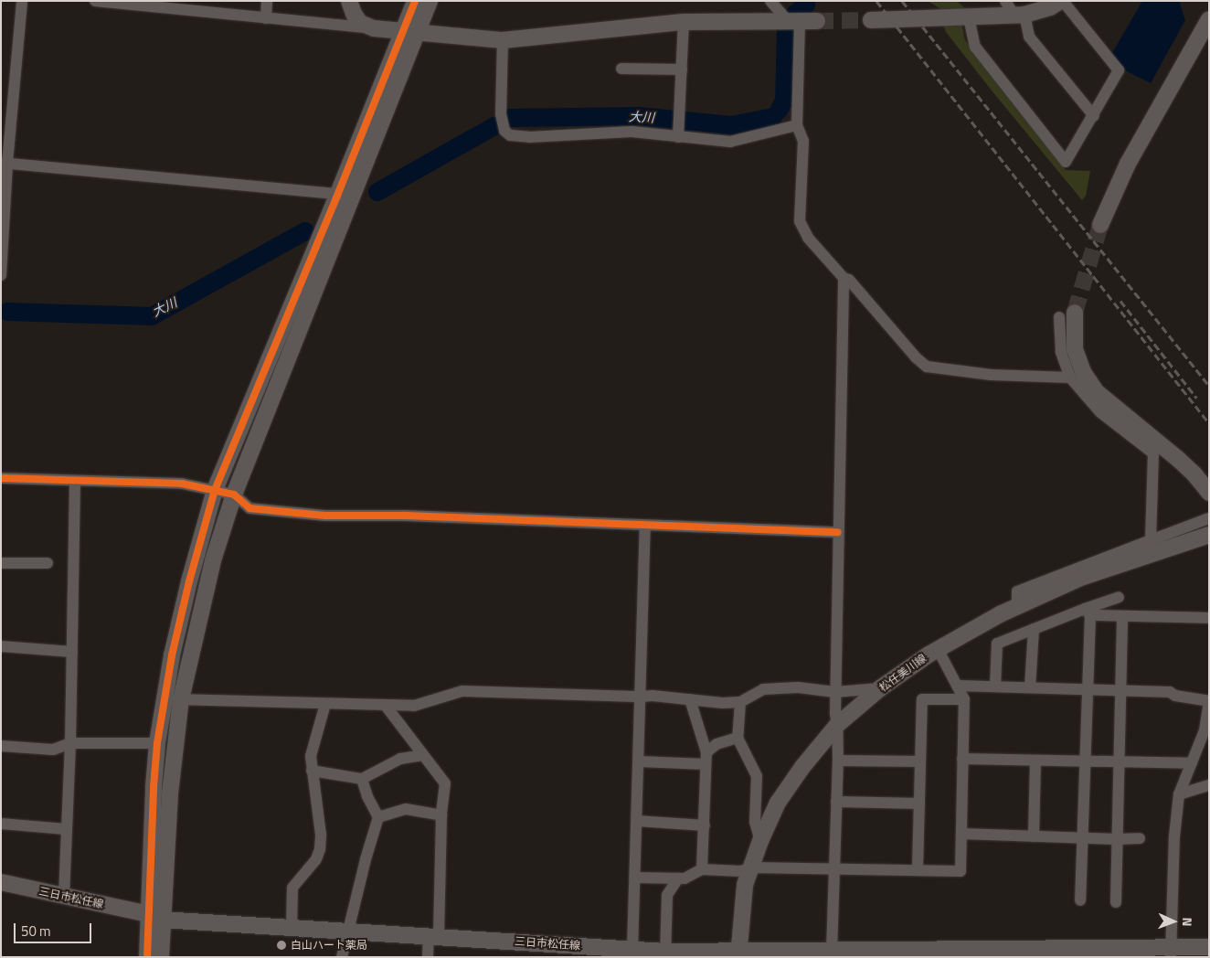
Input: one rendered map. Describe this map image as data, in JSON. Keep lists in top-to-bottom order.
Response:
{
  "streets": {
    "street": ["松任美川線", "三日市松任線"]
  },
  "crossings": [
    ["松任美川線", "三日市松任線"]
  ],
  "water": ["大川"],
  "places": ["白山ハート薬局"],
  "scale_bar": "50 m",
  "north": "right"
}
